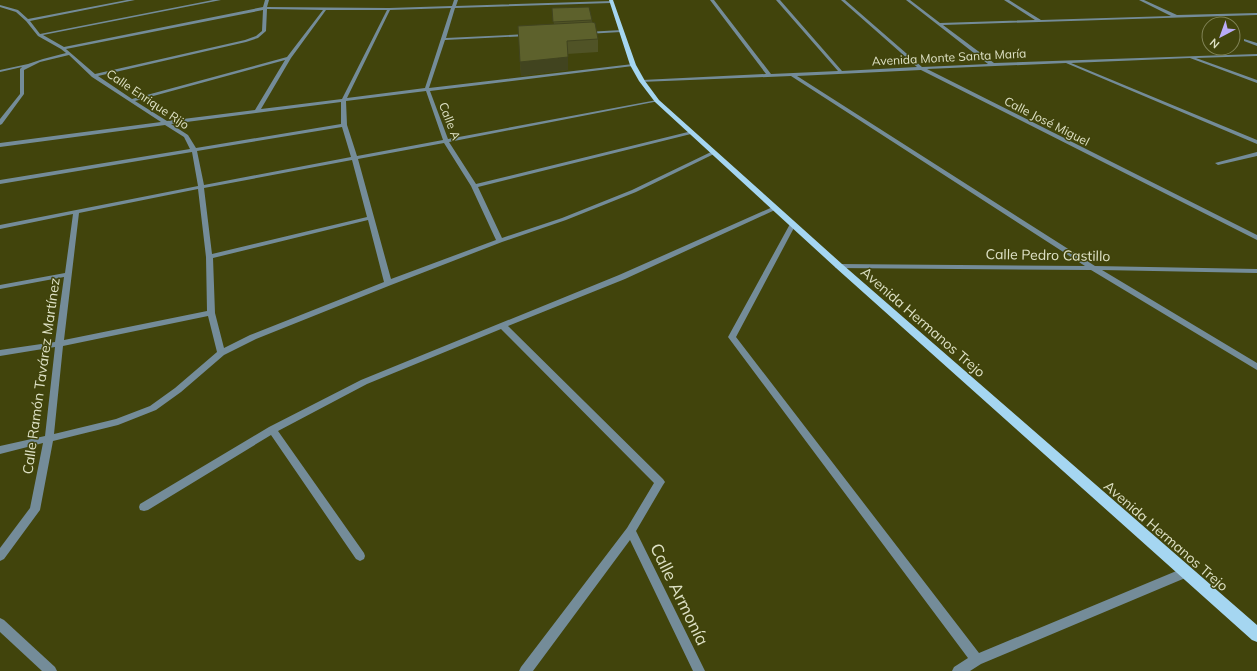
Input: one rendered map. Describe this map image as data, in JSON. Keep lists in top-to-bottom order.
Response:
{
  "streets": {
    "main road": ["Avenida Hermanos Trejo"],
    "street": [
      "Avenida Monte Santa María",
      "Calle Enrique Rijo",
      "Calle A",
      "Calle José Miguel",
      "Calle Pedro Castillo",
      "Calle Ramón Tavárez Martínez",
      "Calle Armonía"
    ]
  },
  "crossings": [
    ["Avenida Monte Santa María", "Calle José Miguel"],
    ["Avenida Monte Santa María", "Avenida Hermanos Trejo"],
    ["Calle Pedro Castillo", "Avenida Hermanos Trejo"]
  ],
  "north": "bottom left"
}
